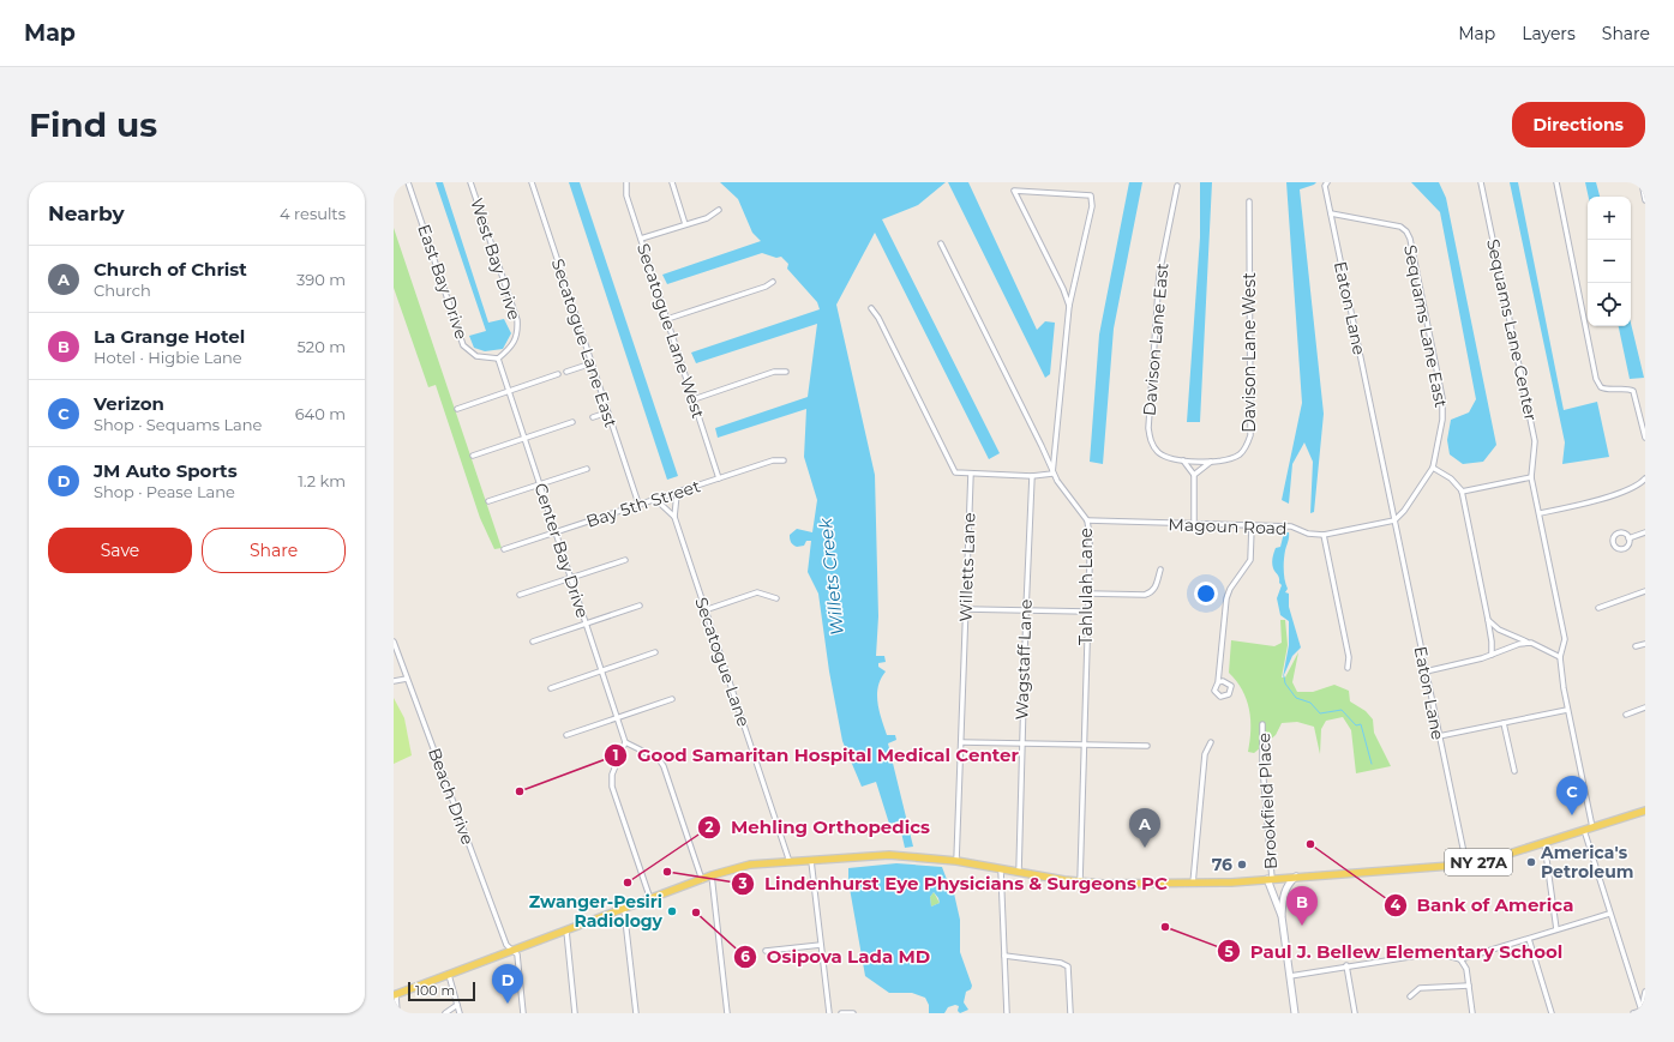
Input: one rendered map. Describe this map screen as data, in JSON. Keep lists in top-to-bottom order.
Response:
{
  "streets": {
    "main road": ["NY 27A"],
    "street": [
      "West Bay Drive",
      "East Bay Drive",
      "Eaton Lane",
      "Sequams Lane East",
      "Sequams Lane Center",
      "Secatogue Lane West",
      "Davison Lane East",
      "Secatogue Lane East",
      "Davison Lane West",
      "Bay 5th Street",
      "Magoun Road",
      "Center Bay Drive",
      "Willetts Lane",
      "Tahlulah Lane",
      "Wagstaff Lane",
      "Secatogue Lane",
      "Beach Drive",
      "Brookfield Place"
    ]
  },
  "crossings": [
    ["West Bay Drive", "East Bay Drive"],
    ["West Bay Drive", "Center Bay Drive"],
    ["East Bay Drive", "Center Bay Drive"],
    ["Eaton Lane", "Sequams Lane East"],
    ["Eaton Lane", "Magoun Road"],
    ["Eaton Lane", "NY 27A"],
    ["Sequams Lane Center", "NY 27A"],
    ["Secatogue Lane West", "Bay 5th Street"],
    ["Davison Lane East", "Davison Lane West"],
    ["Secatogue Lane East", "Bay 5th Street"],
    ["Bay 5th Street", "Center Bay Drive"],
    ["Bay 5th Street", "Secatogue Lane"],
    ["Magoun Road", "Tahlulah Lane"],
    ["Willetts Lane", "NY 27A"],
    ["Tahlulah Lane", "NY 27A"],
    ["Wagstaff Lane", "NY 27A"],
    ["Secatogue Lane", "NY 27A"],
    ["Beach Drive", "NY 27A"],
    ["Brookfield Place", "NY 27A"]
  ],
  "water": ["Willets Creek"],
  "places": [
    "Good Samaritan Hospital Medical Center",
    "Bank of America",
    "America's Petroleum",
    "76",
    "Lindenhurst Eye Physicians & Surgeons PC",
    "Mehling Orthopedics",
    "Zwanger-Pesiri Radiology",
    "Osipova Lada MD",
    "Paul J. Bellew Elementary School"
  ],
  "scale_bar": "100 m",
  "page": {
    "header": "Map",
    "nav": ["Map", "Layers", "Share"],
    "buttons": [
      "Directions",
      ["Save", "Share"]
    ],
    "title": "Find us",
    "heading": ["Nearby", "4 results"],
    "map_buttons": ["+", "−"],
    "list": [
      {
        "mark": "A",
        "name": "Church of Christ",
        "note": "Church",
        "value": "390 m"
      },
      {
        "mark": "B",
        "name": "La Grange Hotel",
        "note": "Hotel · Higbie Lane",
        "value": "520 m"
      },
      {
        "mark": "C",
        "name": "Verizon",
        "note": "Shop · Sequams Lane",
        "value": "640 m"
      },
      {
        "mark": "D",
        "name": "JM Auto Sports",
        "note": "Shop · Pease Lane",
        "value": "1.2 km"
      }
    ],
    "pins": [
      "C",
      "A",
      "B",
      "D"
    ],
    "scale": "100 m"
  }
}
